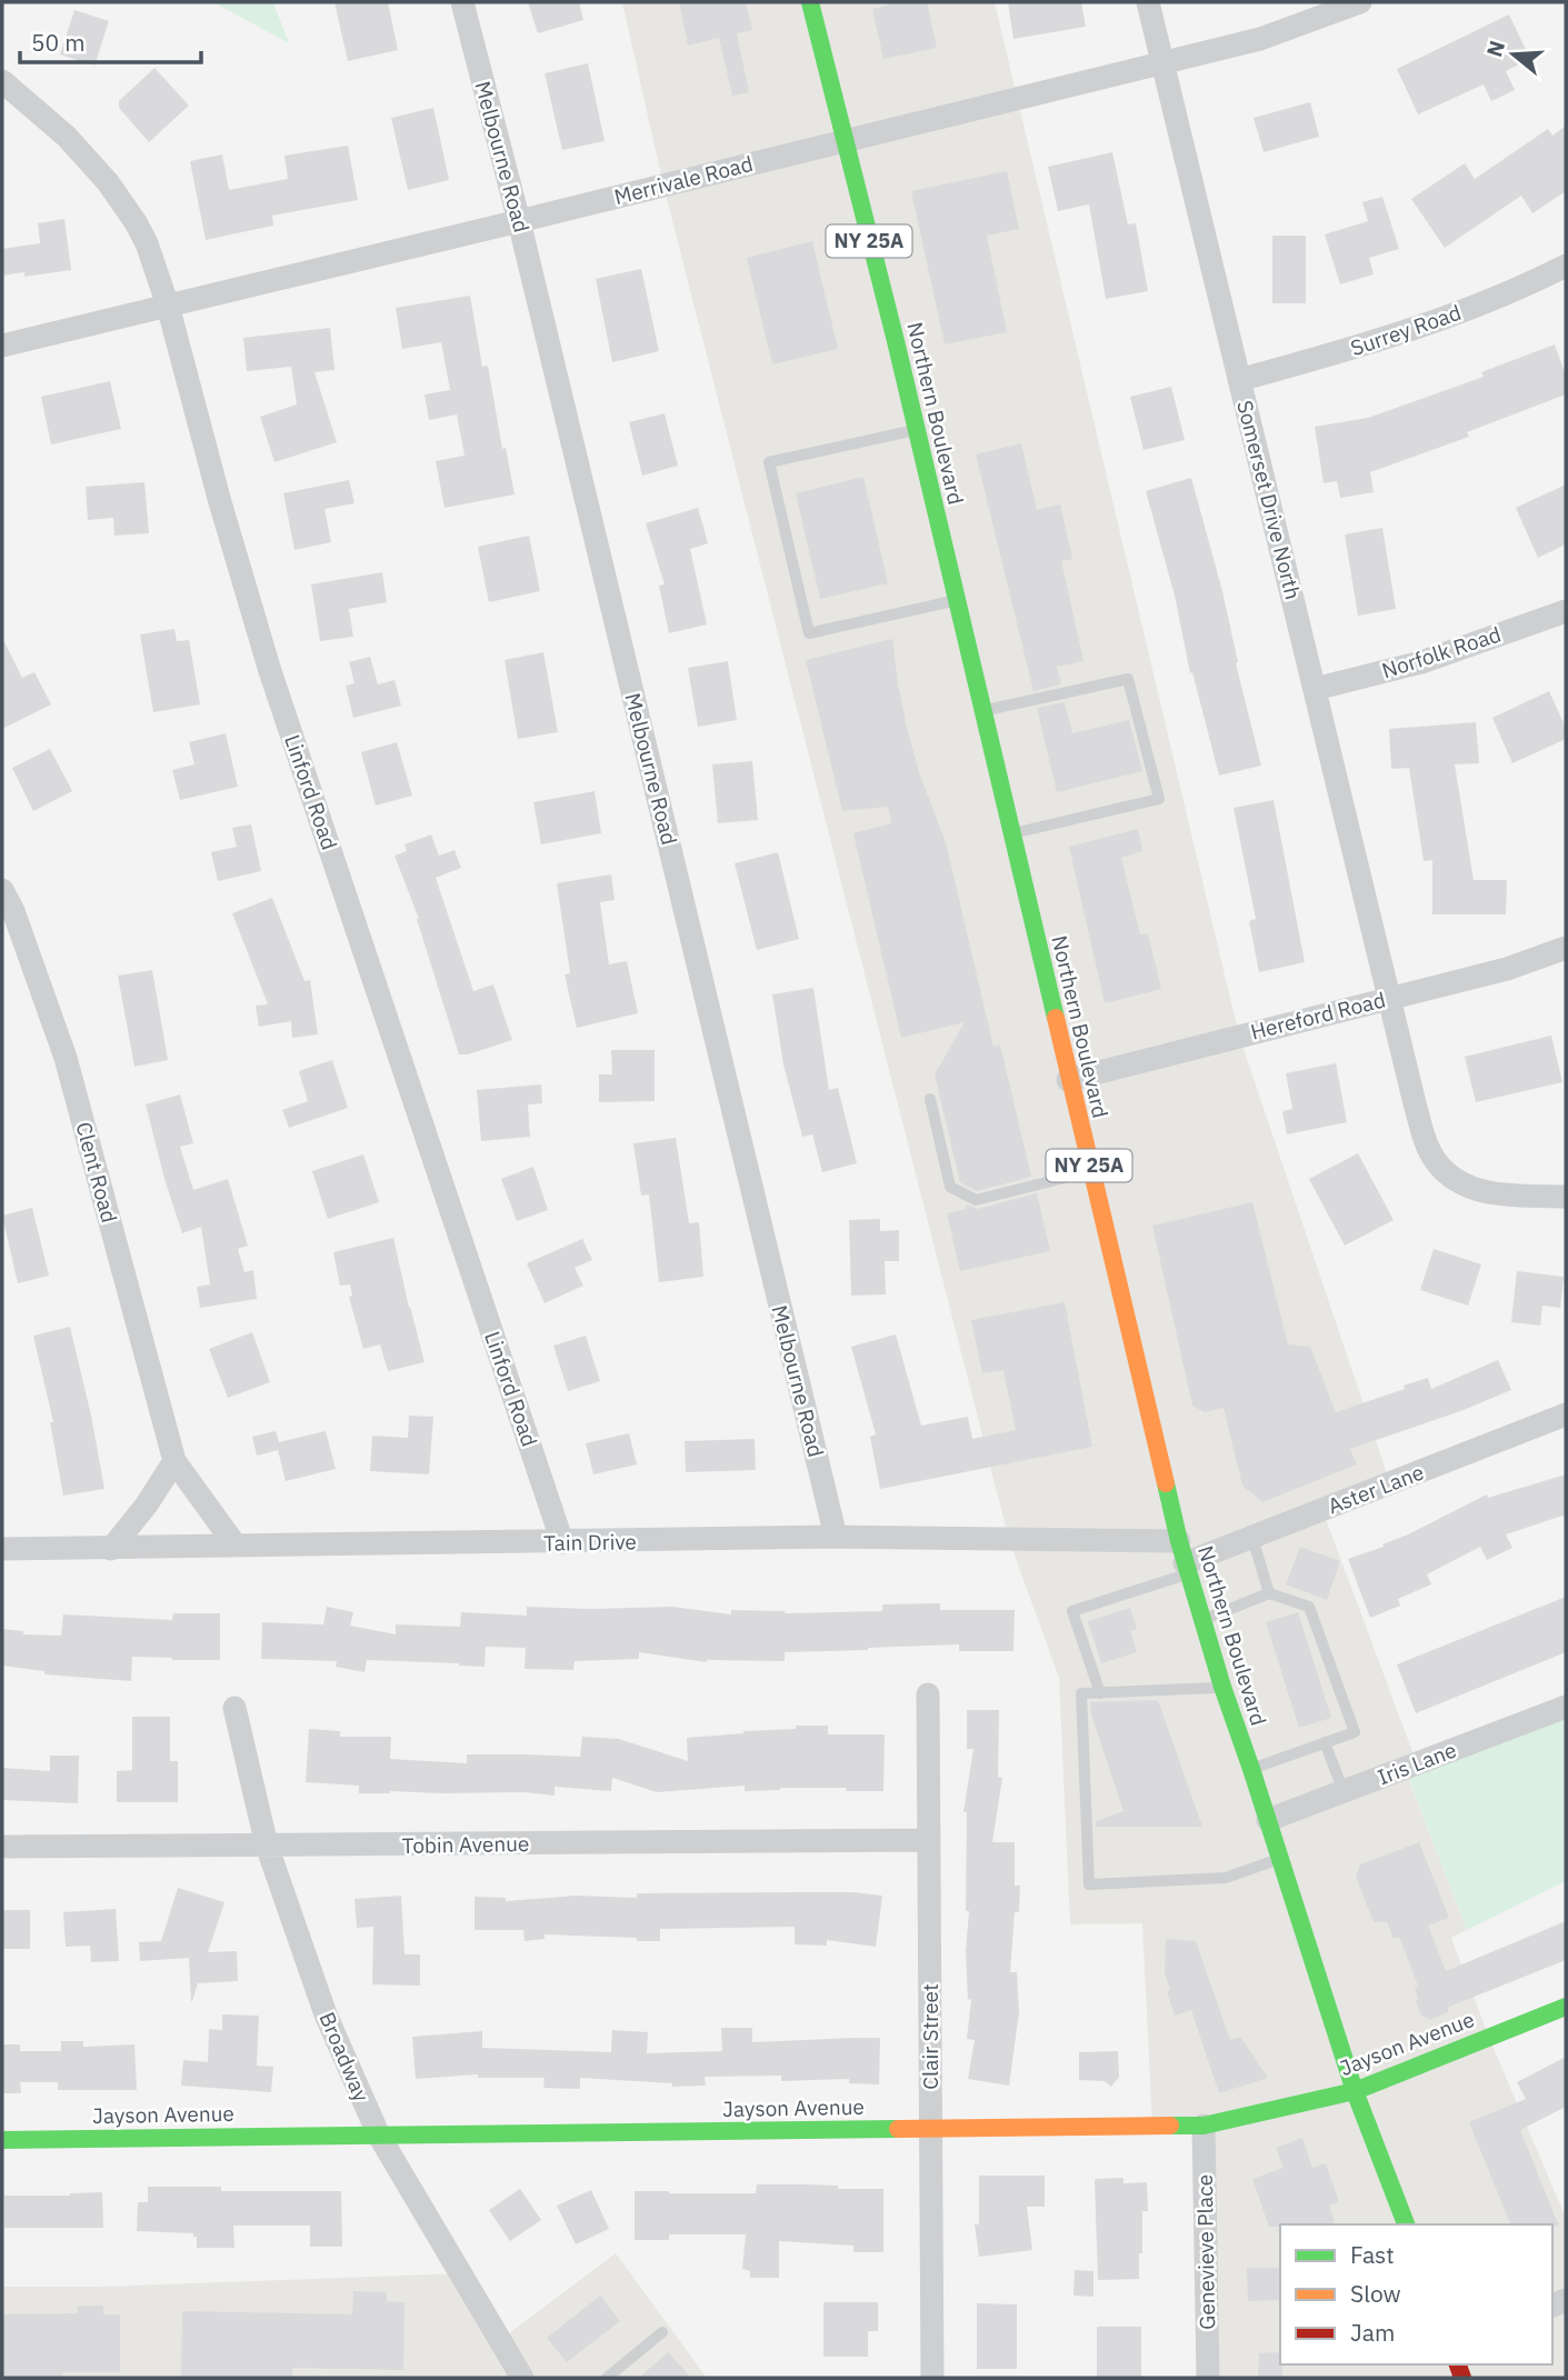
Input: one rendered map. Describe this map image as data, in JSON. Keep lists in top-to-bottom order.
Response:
{
  "streets": {
    "main road": ["NY 25A", "Northern Boulevard", "Jayson Avenue"],
    "street": [
      "Melbourne Road",
      "Merrivale Road",
      "Surrey Road",
      "Somerset Drive North",
      "Norfolk Road",
      "Linford Road",
      "Hereford Road",
      "Clent Road",
      "Aster Lane",
      "Tain Drive",
      "Iris Lane",
      "Tobin Avenue",
      "Clair Street",
      "Broadway",
      "Genevieve Place"
    ]
  },
  "crossings": [
    ["Melbourne Road", "Merrivale Road"],
    ["Melbourne Road", "Tain Drive"],
    ["Merrivale Road", "Northern Boulevard"],
    ["Merrivale Road", "Somerset Drive North"],
    ["Merrivale Road", "Linford Road"],
    ["Surrey Road", "Somerset Drive North"],
    ["Northern Boulevard", "Hereford Road"],
    ["Northern Boulevard", "Aster Lane"],
    ["Northern Boulevard", "Tain Drive"],
    ["Northern Boulevard", "Iris Lane"],
    ["Northern Boulevard", "Jayson Avenue"],
    ["Somerset Drive North", "Norfolk Road"],
    ["Somerset Drive North", "Hereford Road"],
    ["Linford Road", "Tain Drive"],
    ["Clent Road", "Tain Drive"],
    ["Aster Lane", "Tain Drive"],
    ["Tobin Avenue", "Clair Street"],
    ["Tobin Avenue", "Broadway"],
    ["Clair Street", "Jayson Avenue"],
    ["Jayson Avenue", "Broadway"],
    ["Jayson Avenue", "Genevieve Place"]
  ],
  "legend": ["Fast", "Slow", "Jam"],
  "scale_bar": "50 m",
  "north": "left"
}
